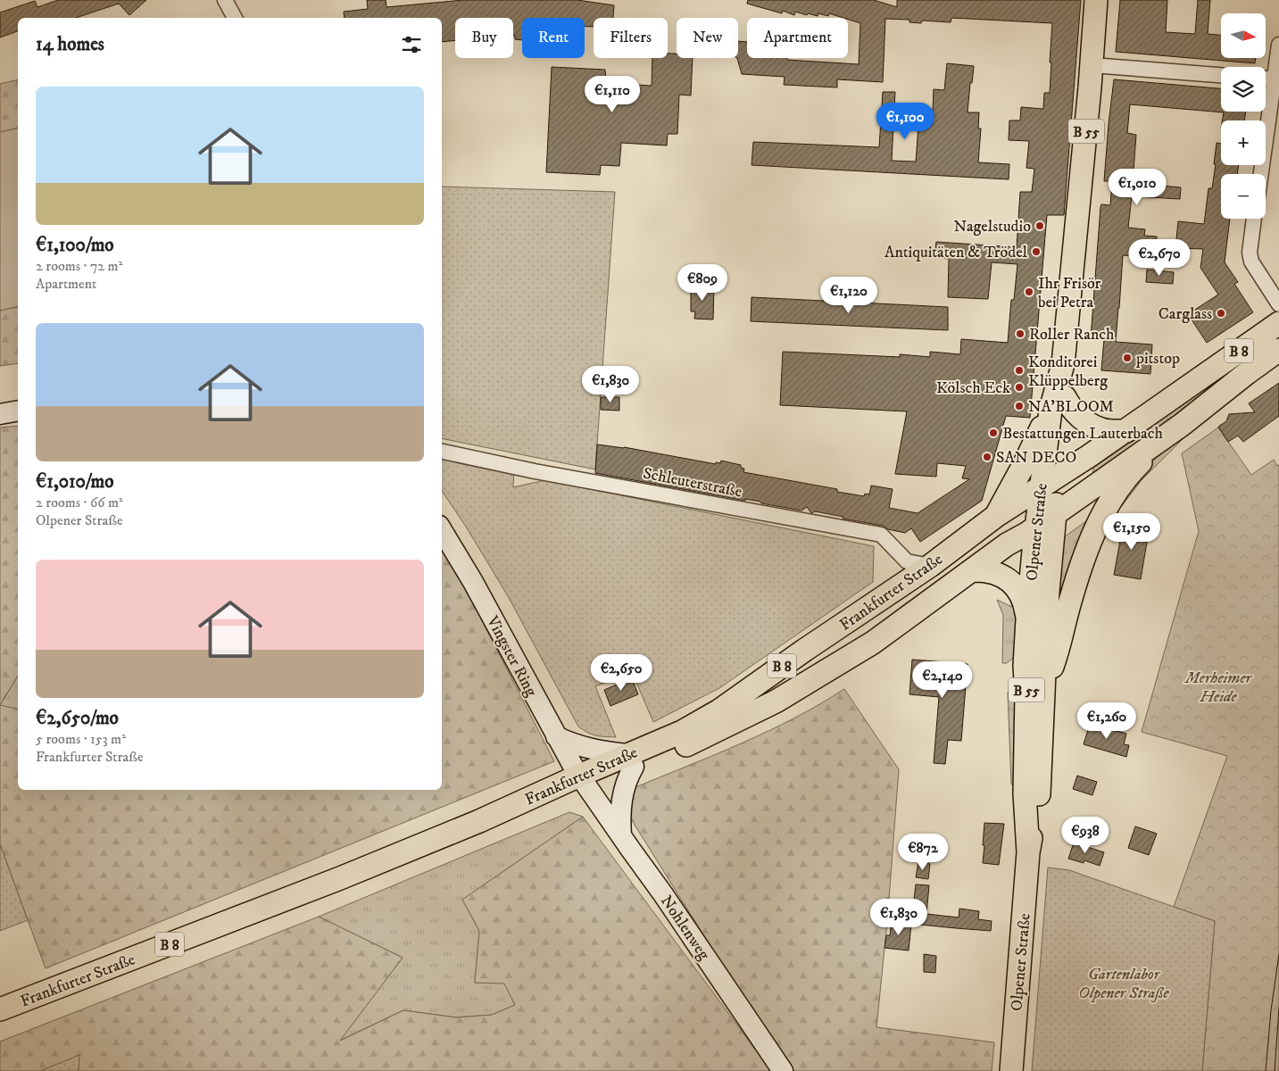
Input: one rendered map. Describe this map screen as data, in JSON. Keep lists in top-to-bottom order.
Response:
{
  "streets": {
    "main road": [
      "B 55",
      "B 8",
      "Olpener Straße",
      "Frankfurter Straße",
      "Vingster Ring",
      "Nohlenweg"
    ],
    "street": ["Schleuterstraße"]
  },
  "crossings": [
    ["B 55", "Olpener Straße"],
    ["B 55", "Frankfurter Straße"],
    ["Schleuterstraße", "Frankfurter Straße"],
    ["Olpener Straße", "Frankfurter Straße"],
    ["Frankfurter Straße", "Vingster Ring"],
    ["Frankfurter Straße", "Nohlenweg"],
    ["Vingster Ring", "Nohlenweg"]
  ],
  "parks": ["Merheimer Heide", "Gartenlabor Olpener Straße"],
  "places": [
    "Nagelstudio",
    "Antiquitäten & Trödel",
    "Ihr Frisör bei Petra",
    "Carglass",
    "Roller Ranch",
    "pitstop",
    "Konditorei Klüppelberg",
    "Kölsch Eck",
    "NA'BLOOM",
    "Bestattungen Lauterbach",
    "SAN DECO"
  ],
  "north": "right",
  "page": {
    "map_buttons": ["+", "−"],
    "chip": [
      "Buy",
      "Rent",
      "Filters",
      "New",
      "Apartment"
    ],
    "heading": "14 homes",
    "list": [
      {
        "name": "€1,100/mo",
        "note": "2 rooms · 72 m² · Apartment"
      },
      {
        "name": "€1,010/mo",
        "note": "2 rooms · 66 m² · Olpener Straße"
      },
      {
        "name": "€2,650/mo",
        "note": "5 rooms · 153 m² · Frankfurter Straße"
      }
    ],
    "price": [
      "€1,110",
      "€1,100",
      "€1,010",
      "€2,670",
      "€809",
      "€1,120",
      "€1,830",
      "€1,150",
      "€2,650",
      "€2,140",
      "€1,260",
      "€938",
      "€872",
      "€1,830"
    ]
  }
}
